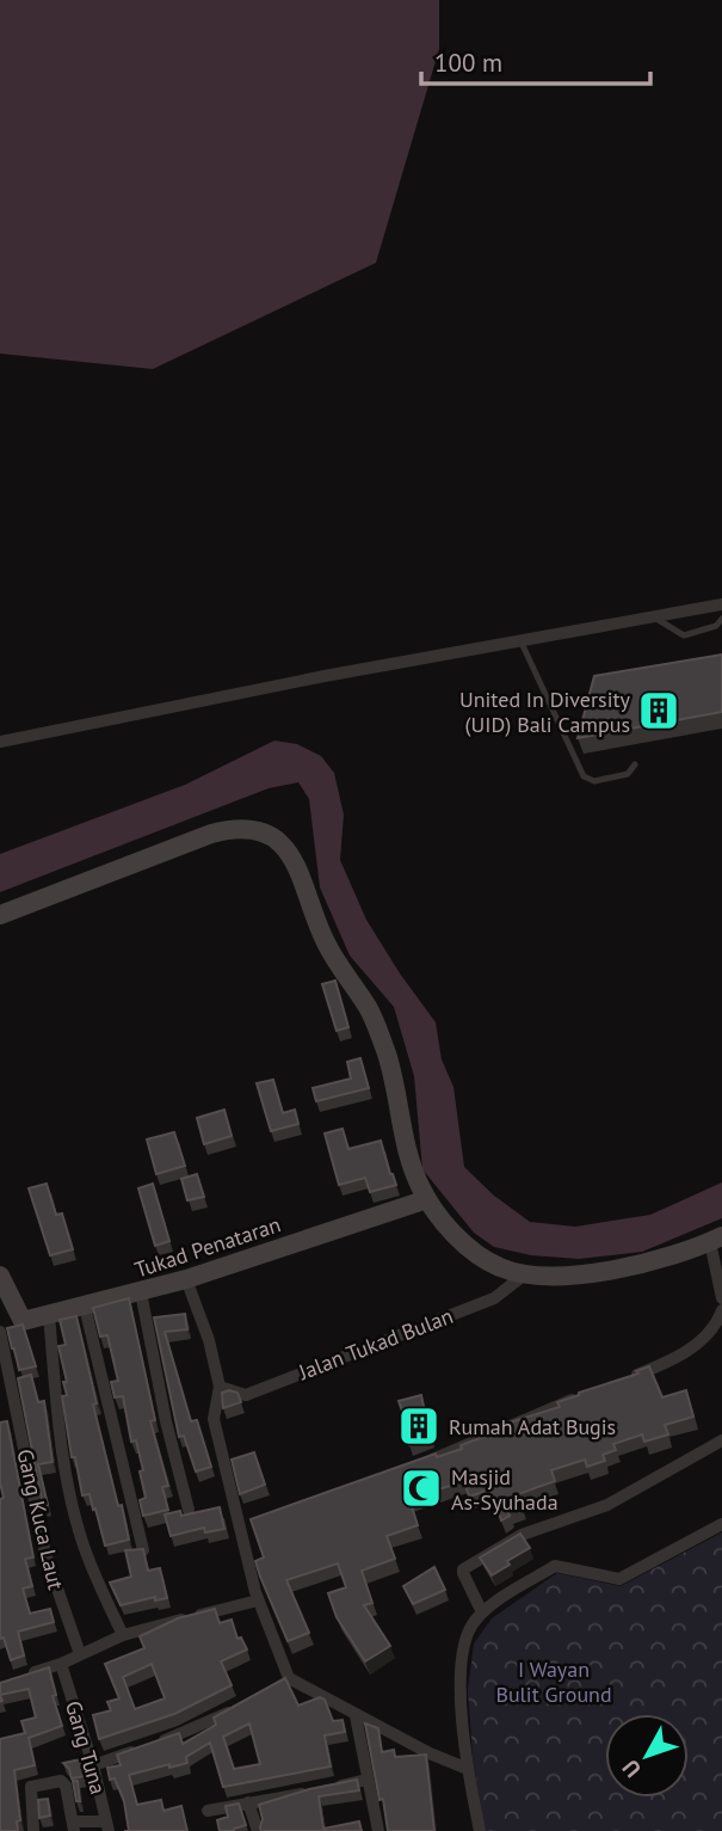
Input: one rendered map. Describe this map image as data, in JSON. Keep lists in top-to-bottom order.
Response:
{
  "streets": {
    "street": [
      "Tukad Penataran",
      "Jalan Tukad Bulan",
      "Gang Kuca Laut",
      "Gang Tuna"
    ]
  },
  "crossings": [
    ["Tukad Penataran", "Gang Kuca Laut"]
  ],
  "parks": ["I Wayan Bulit Ground"],
  "places": {
    "building": ["United In Diversity (UID) Bali Campus", "Rumah Adat Bugis"],
    "mosque": ["Masjid As-Syuhada"]
  },
  "scale_bar": "100 m",
  "north": "bottom left"
}
